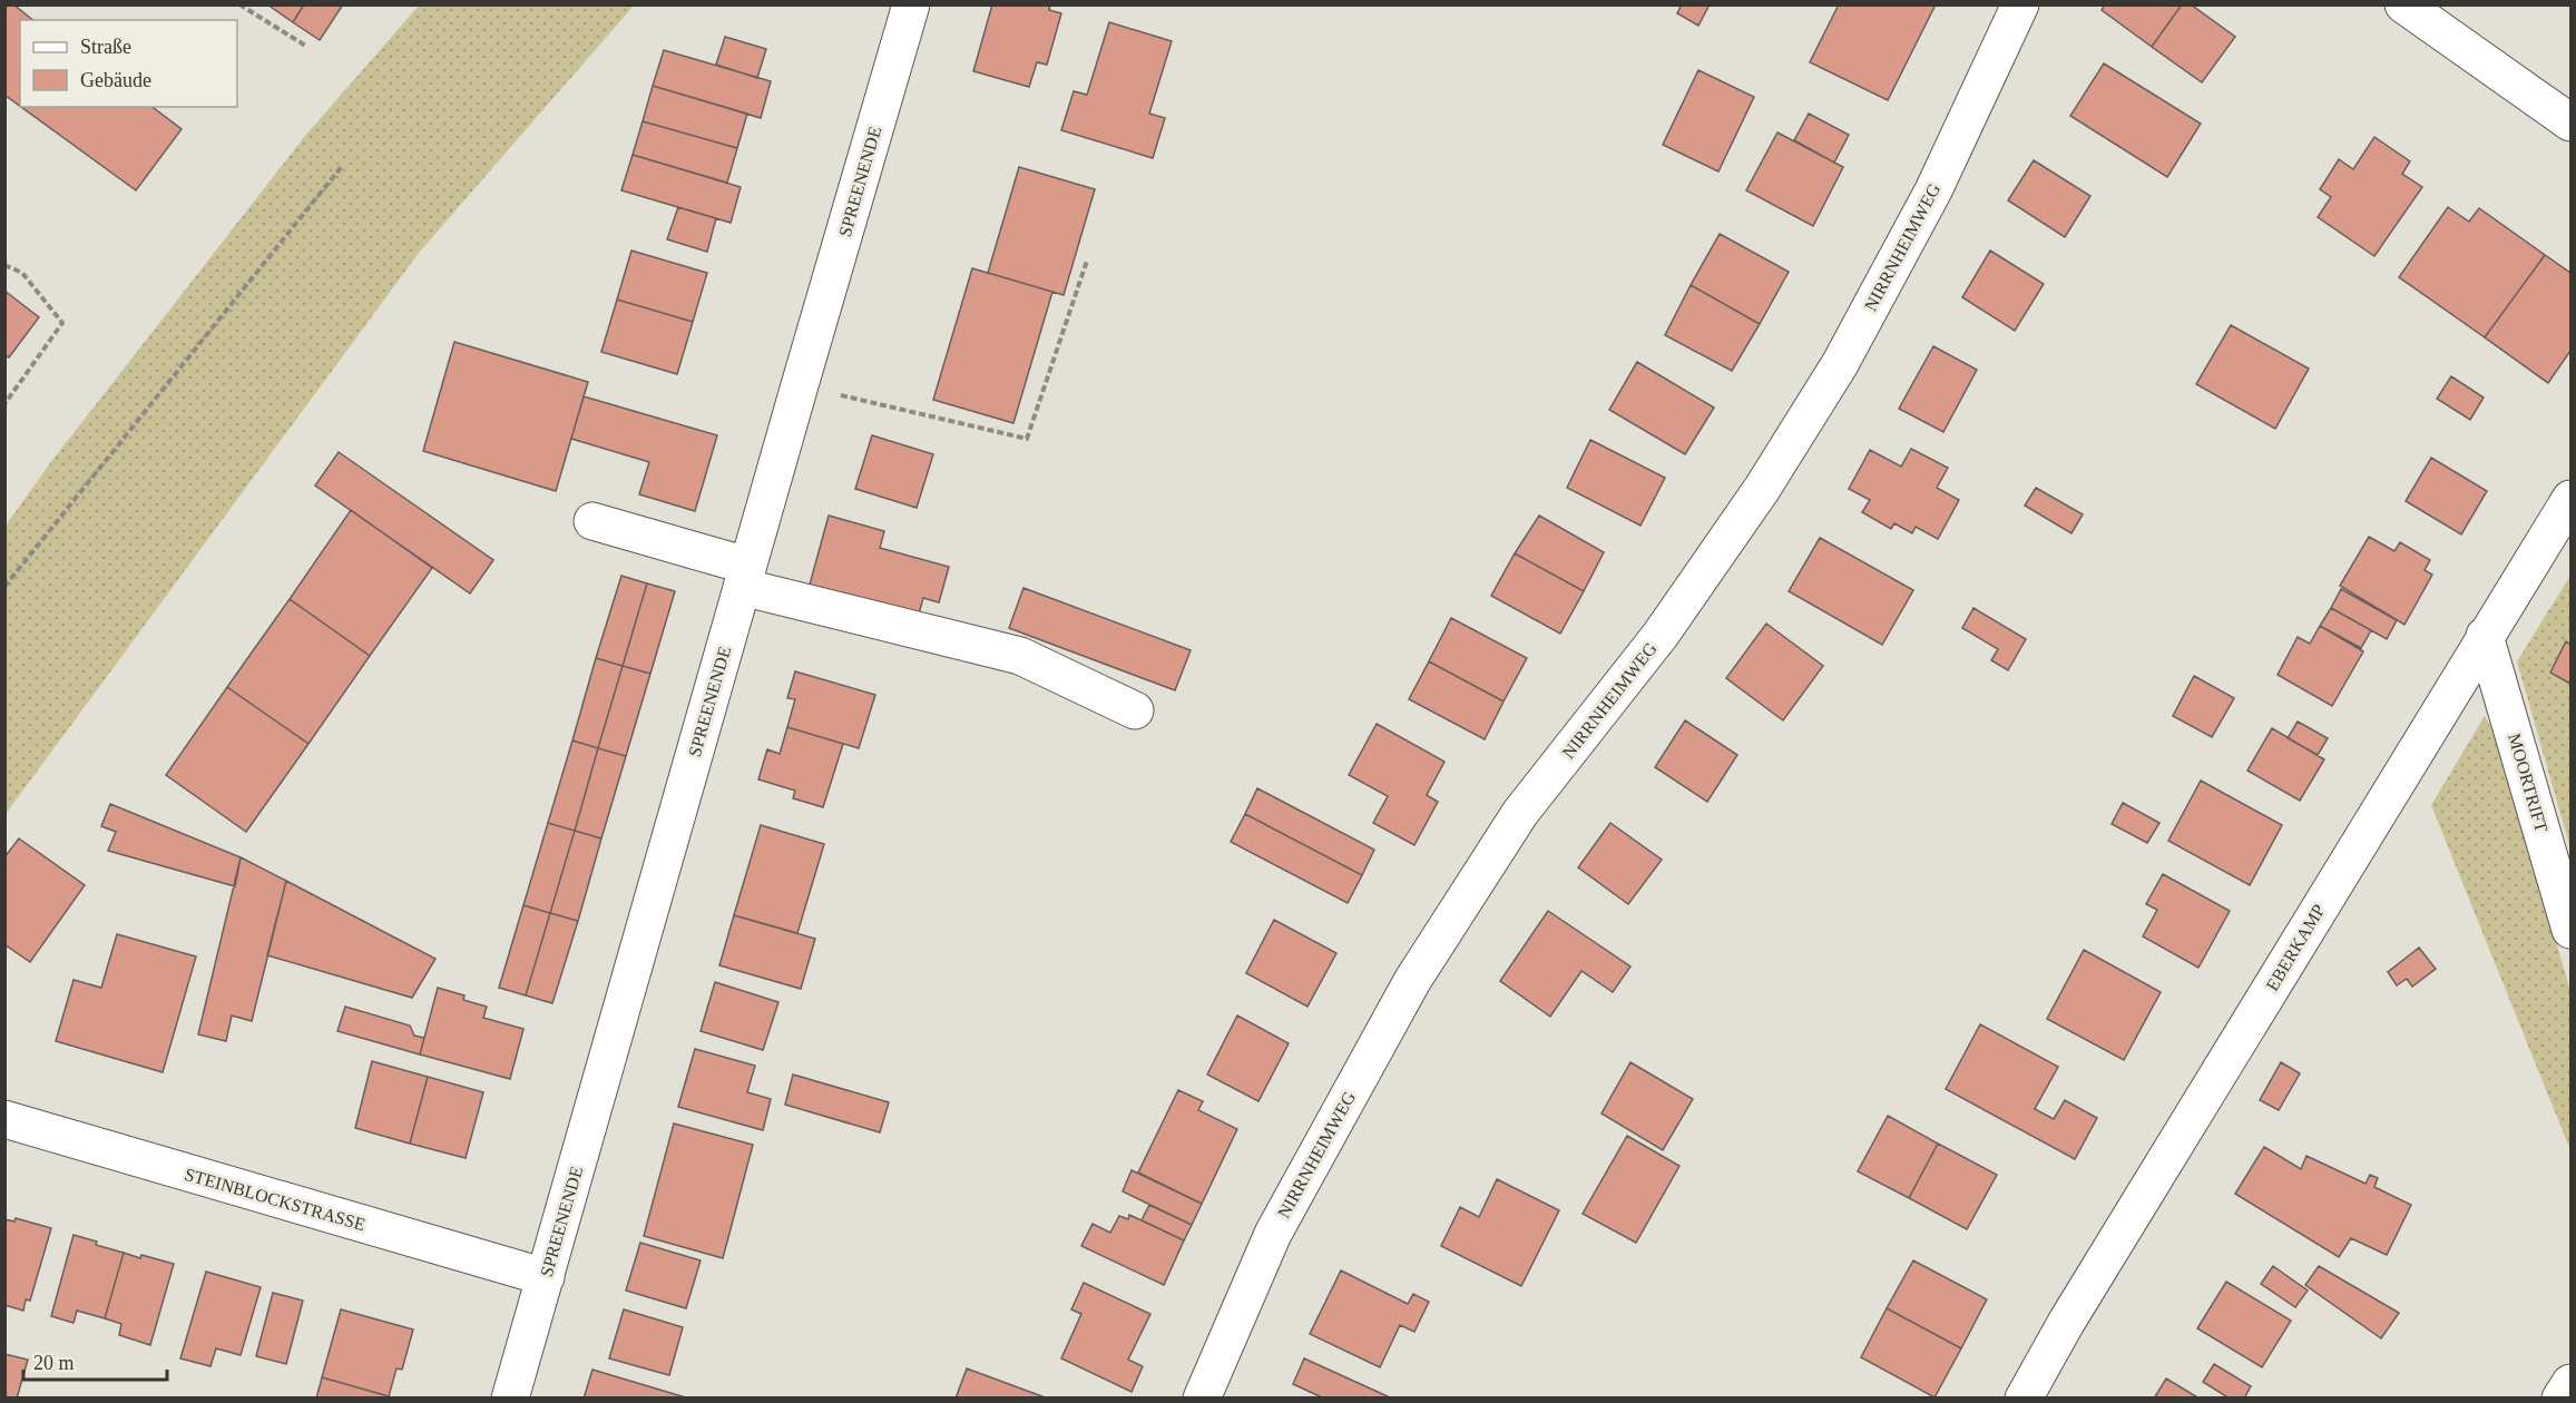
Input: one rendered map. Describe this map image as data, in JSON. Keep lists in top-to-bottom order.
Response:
{
  "streets": {
    "street": [
      "SPREENENDE",
      "NIRRNHEIMWEG",
      "MOORTRIFT",
      "EBERKAMP",
      "STEINBLOCKSTRASSE"
    ]
  },
  "crossings": [
    ["SPREENENDE", "STEINBLOCKSTRASSE"],
    ["MOORTRIFT", "EBERKAMP"]
  ],
  "legend": ["Straße", "Gebäude"],
  "scale_bar": "20 m"
}
